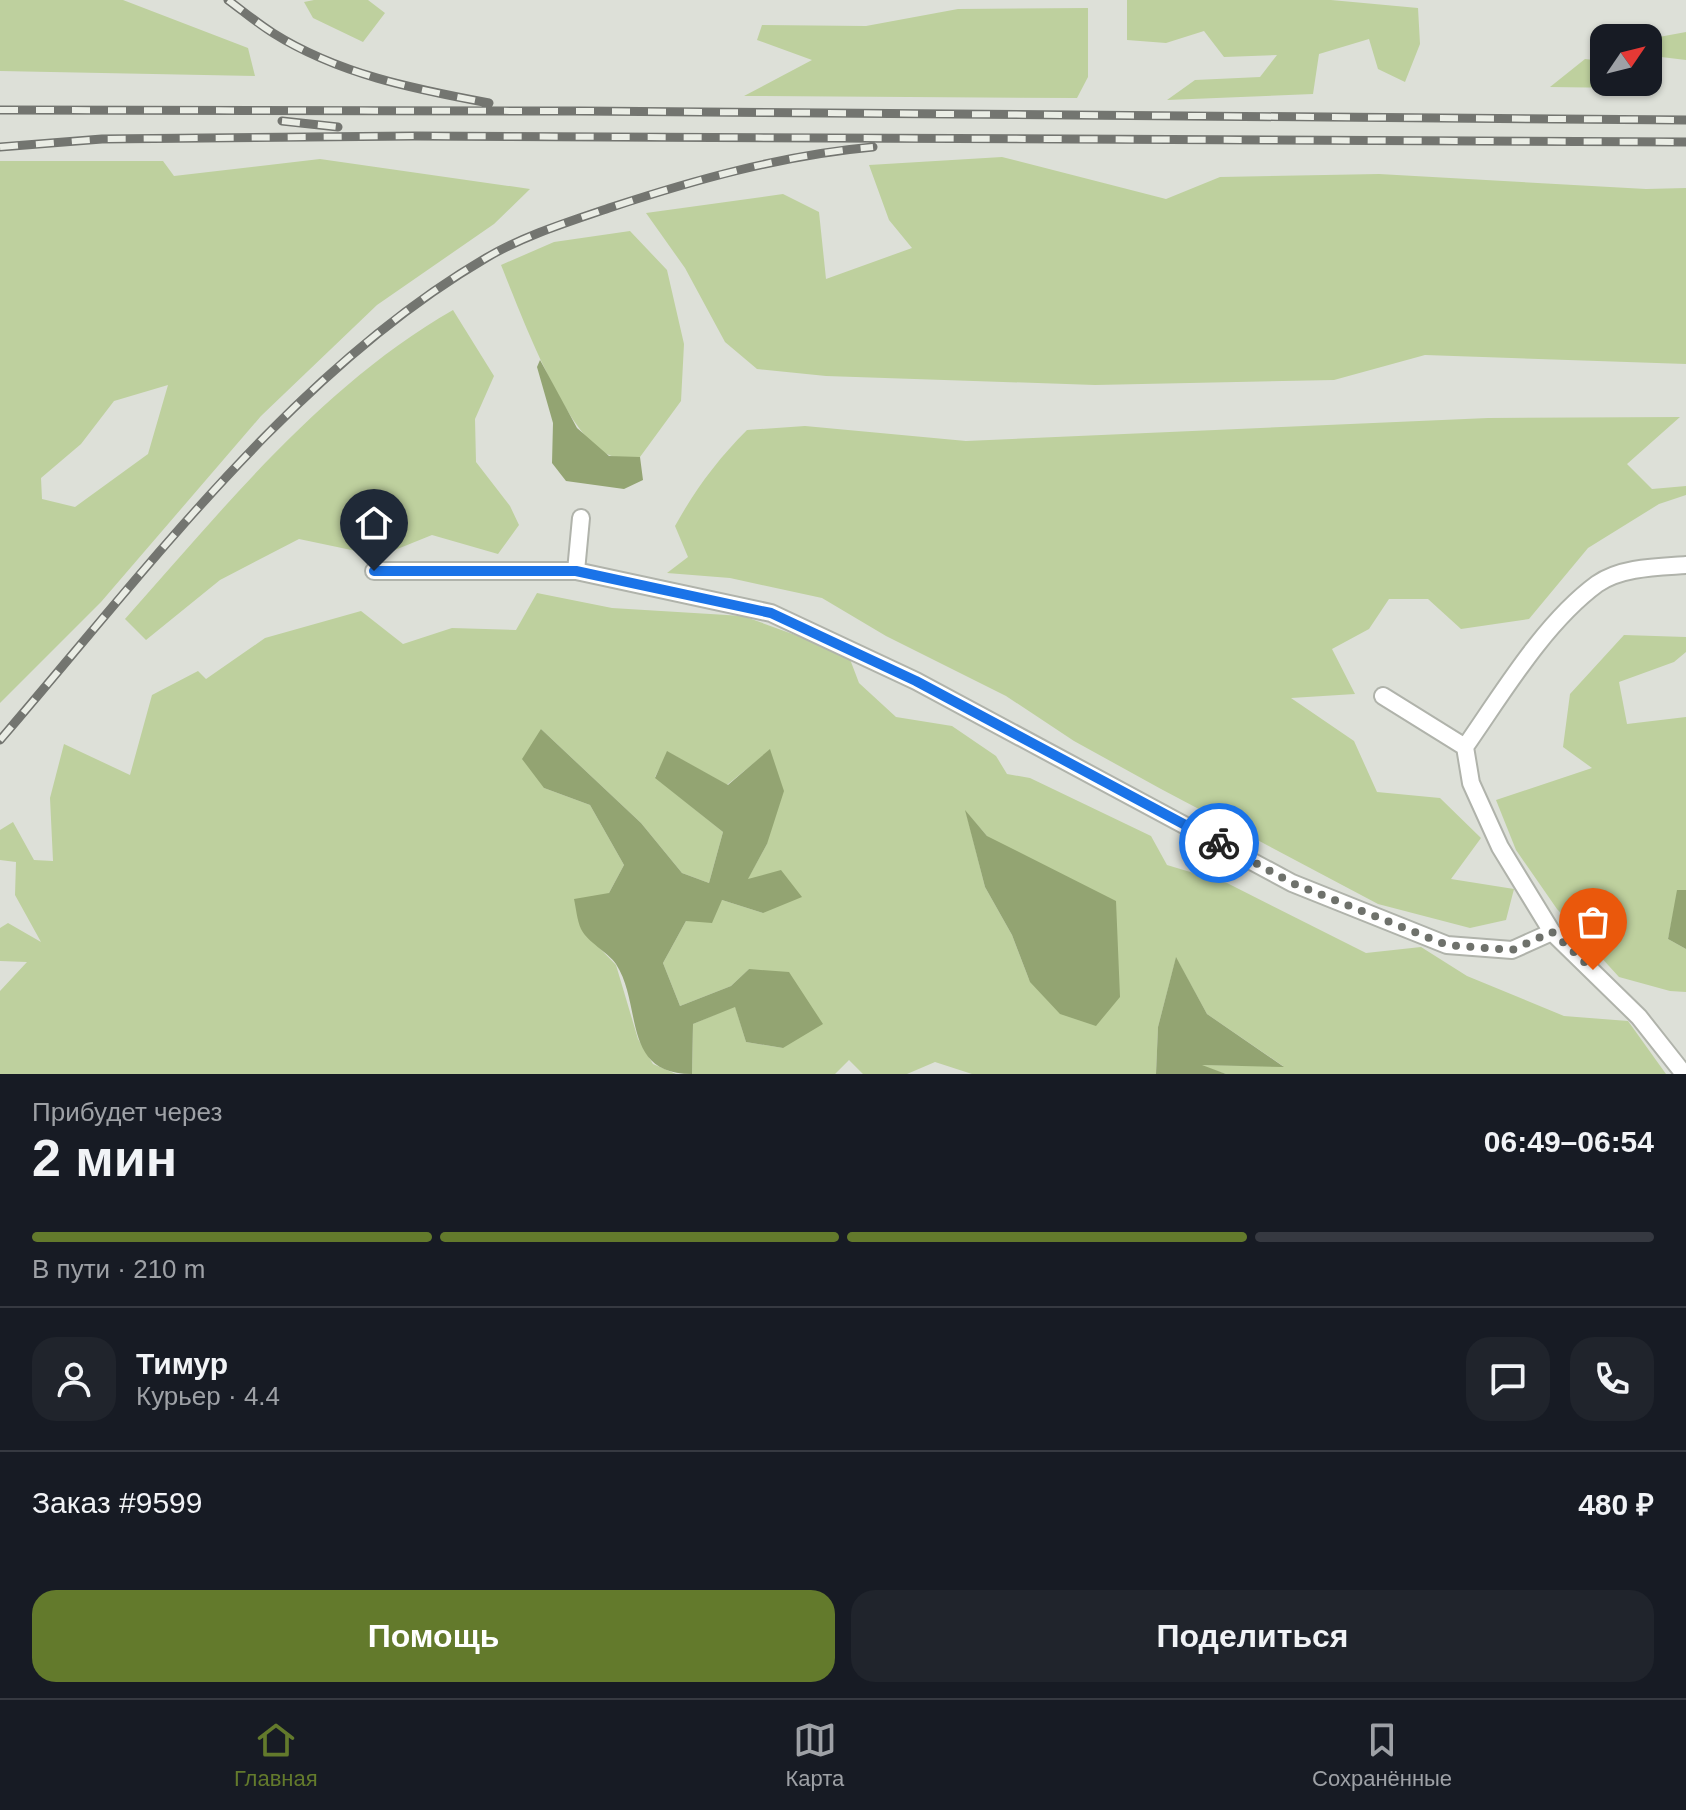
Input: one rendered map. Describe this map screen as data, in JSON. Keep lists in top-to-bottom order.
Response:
{
  "north": "top right",
  "page": {
    "heading": ["2 мин", "Прибудет через", "06:49–06:54"],
    "panel": [
      "Тимур",
      "Курьер · 4.4",
      "Заказ #9599",
      "480 ₽"
    ],
    "bar": "В пути · 210 m",
    "buttons": ["Помощь", "Поделиться"],
    "tabs": ["Главная", "Карта", "Сохранённые"]
  }
}
